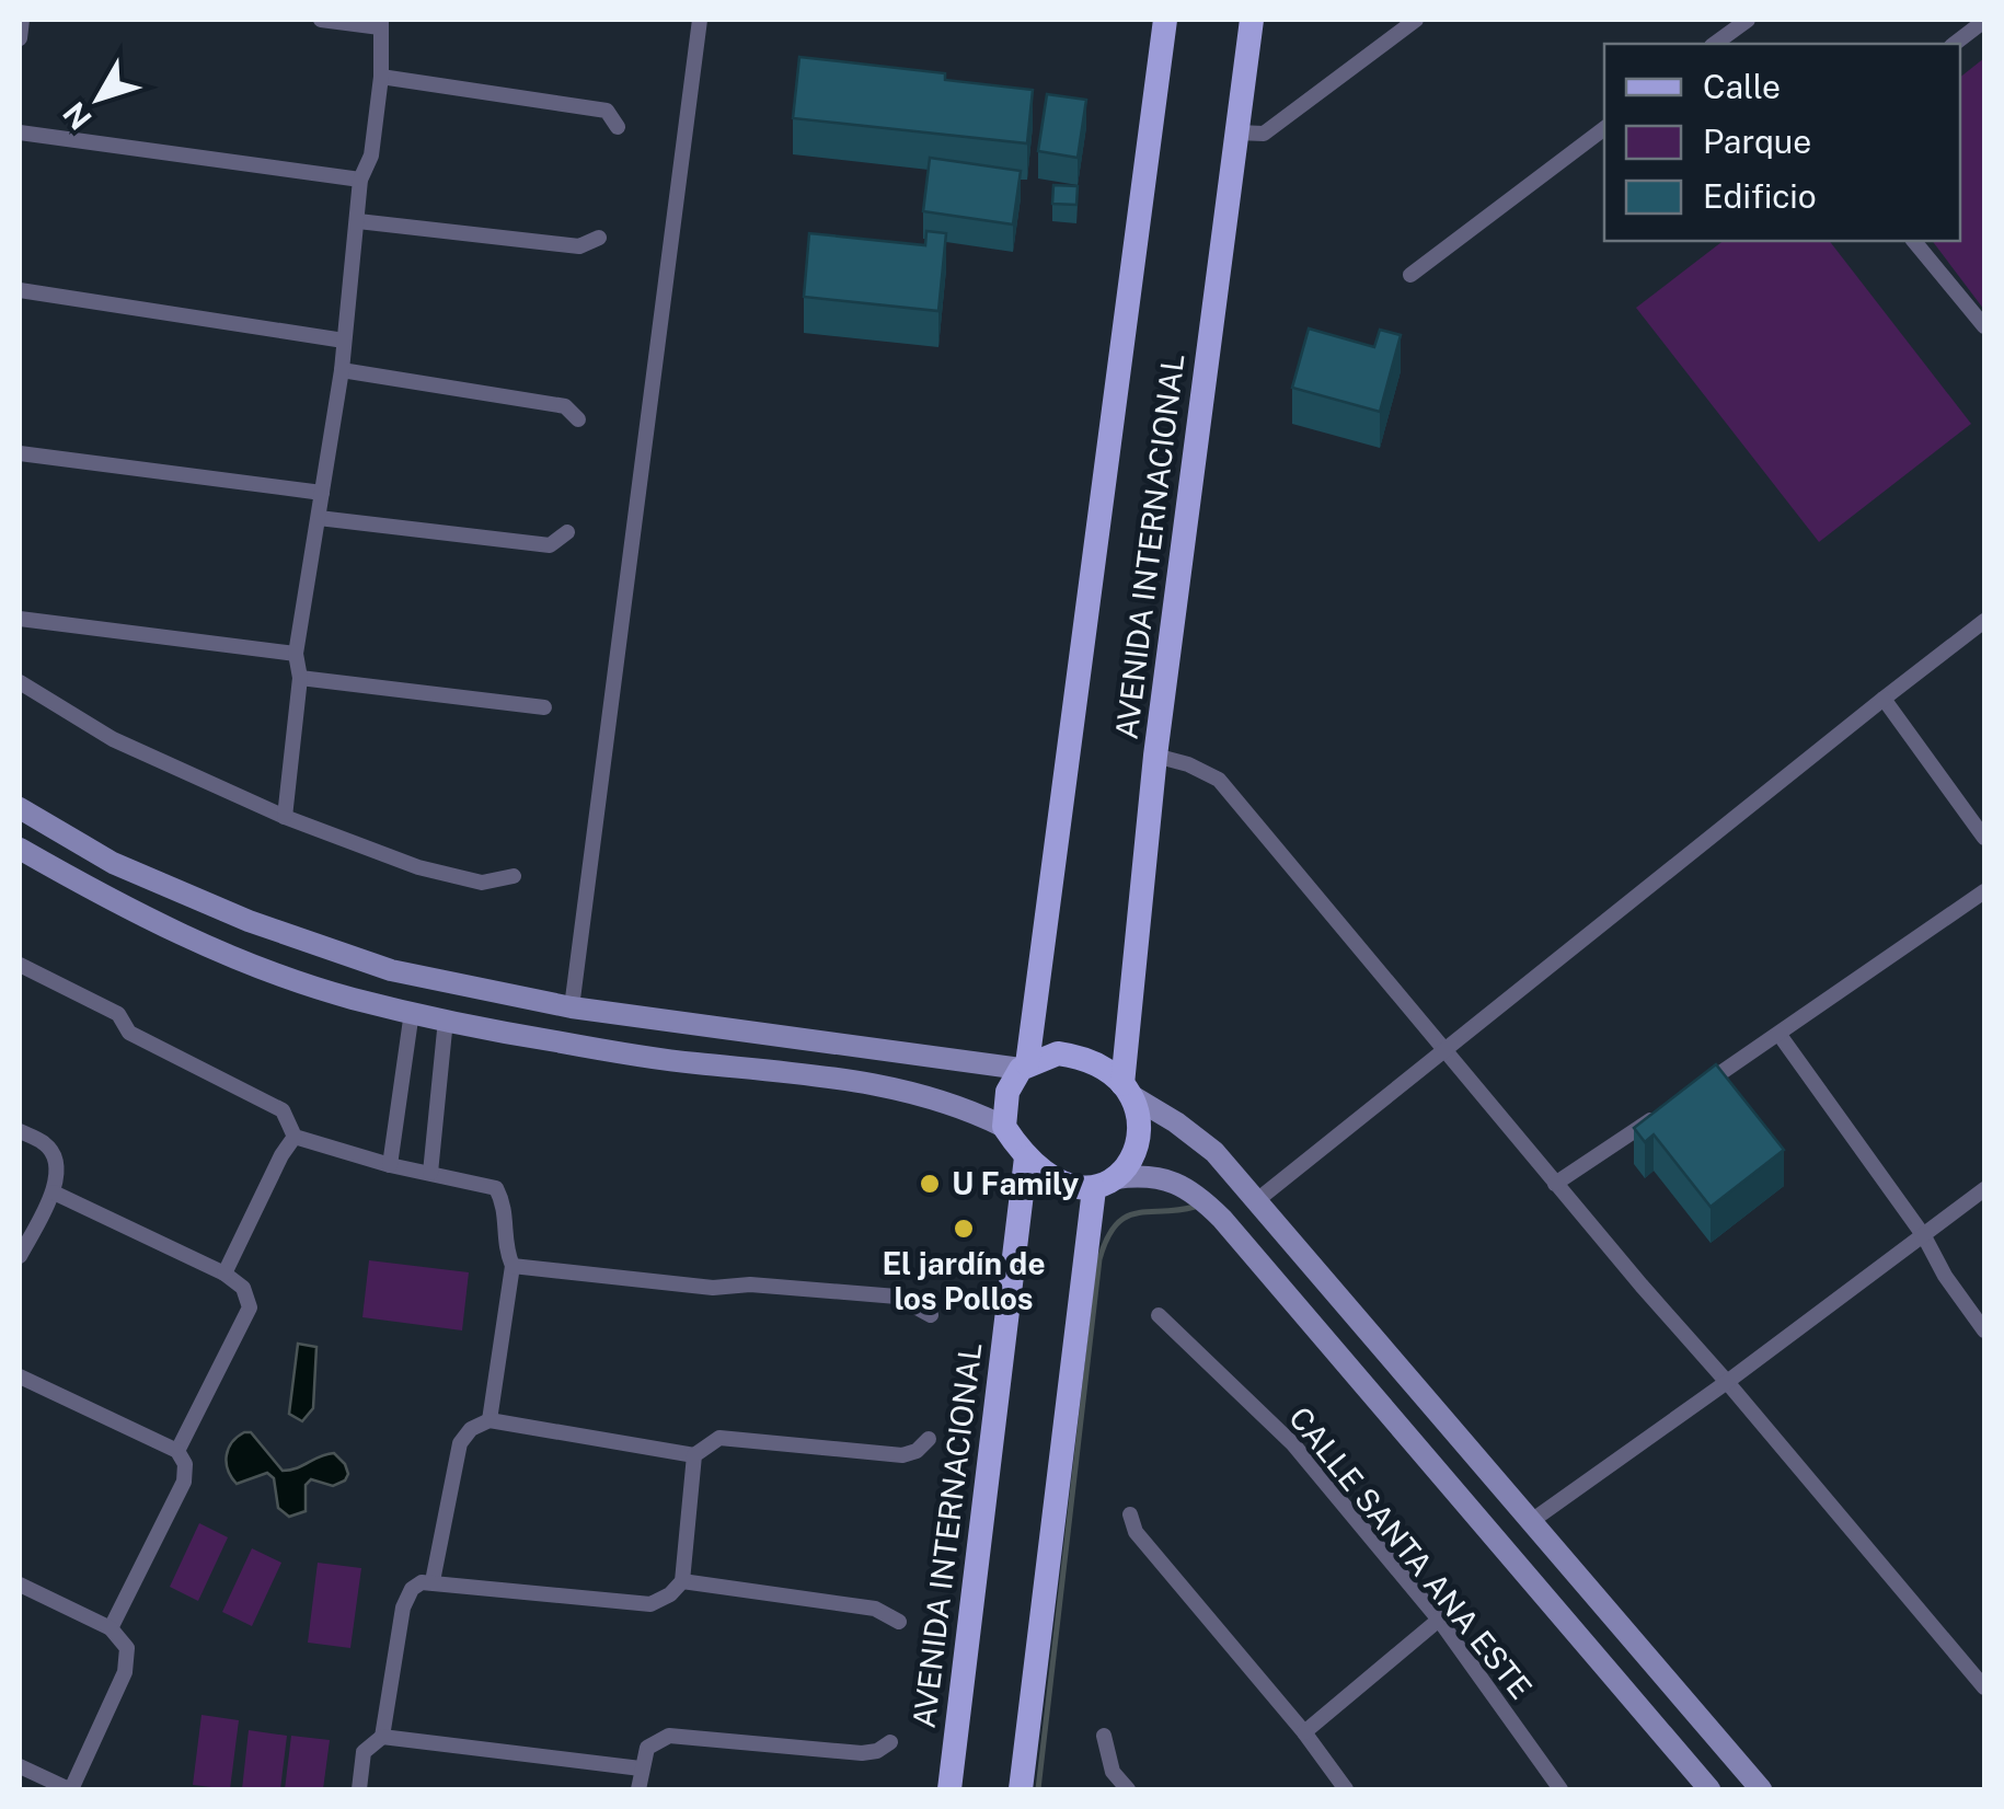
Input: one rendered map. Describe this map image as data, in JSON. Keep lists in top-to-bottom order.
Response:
{
  "streets": {
    "main road": ["AVENIDA INTERNACIONAL"],
    "street": ["CALLE SANTA ANA ESTE"]
  },
  "places": ["U Family", "El jardín de los Pollos"],
  "legend": ["Calle", "Parque", "Edificio"],
  "north": "bottom left"
}
